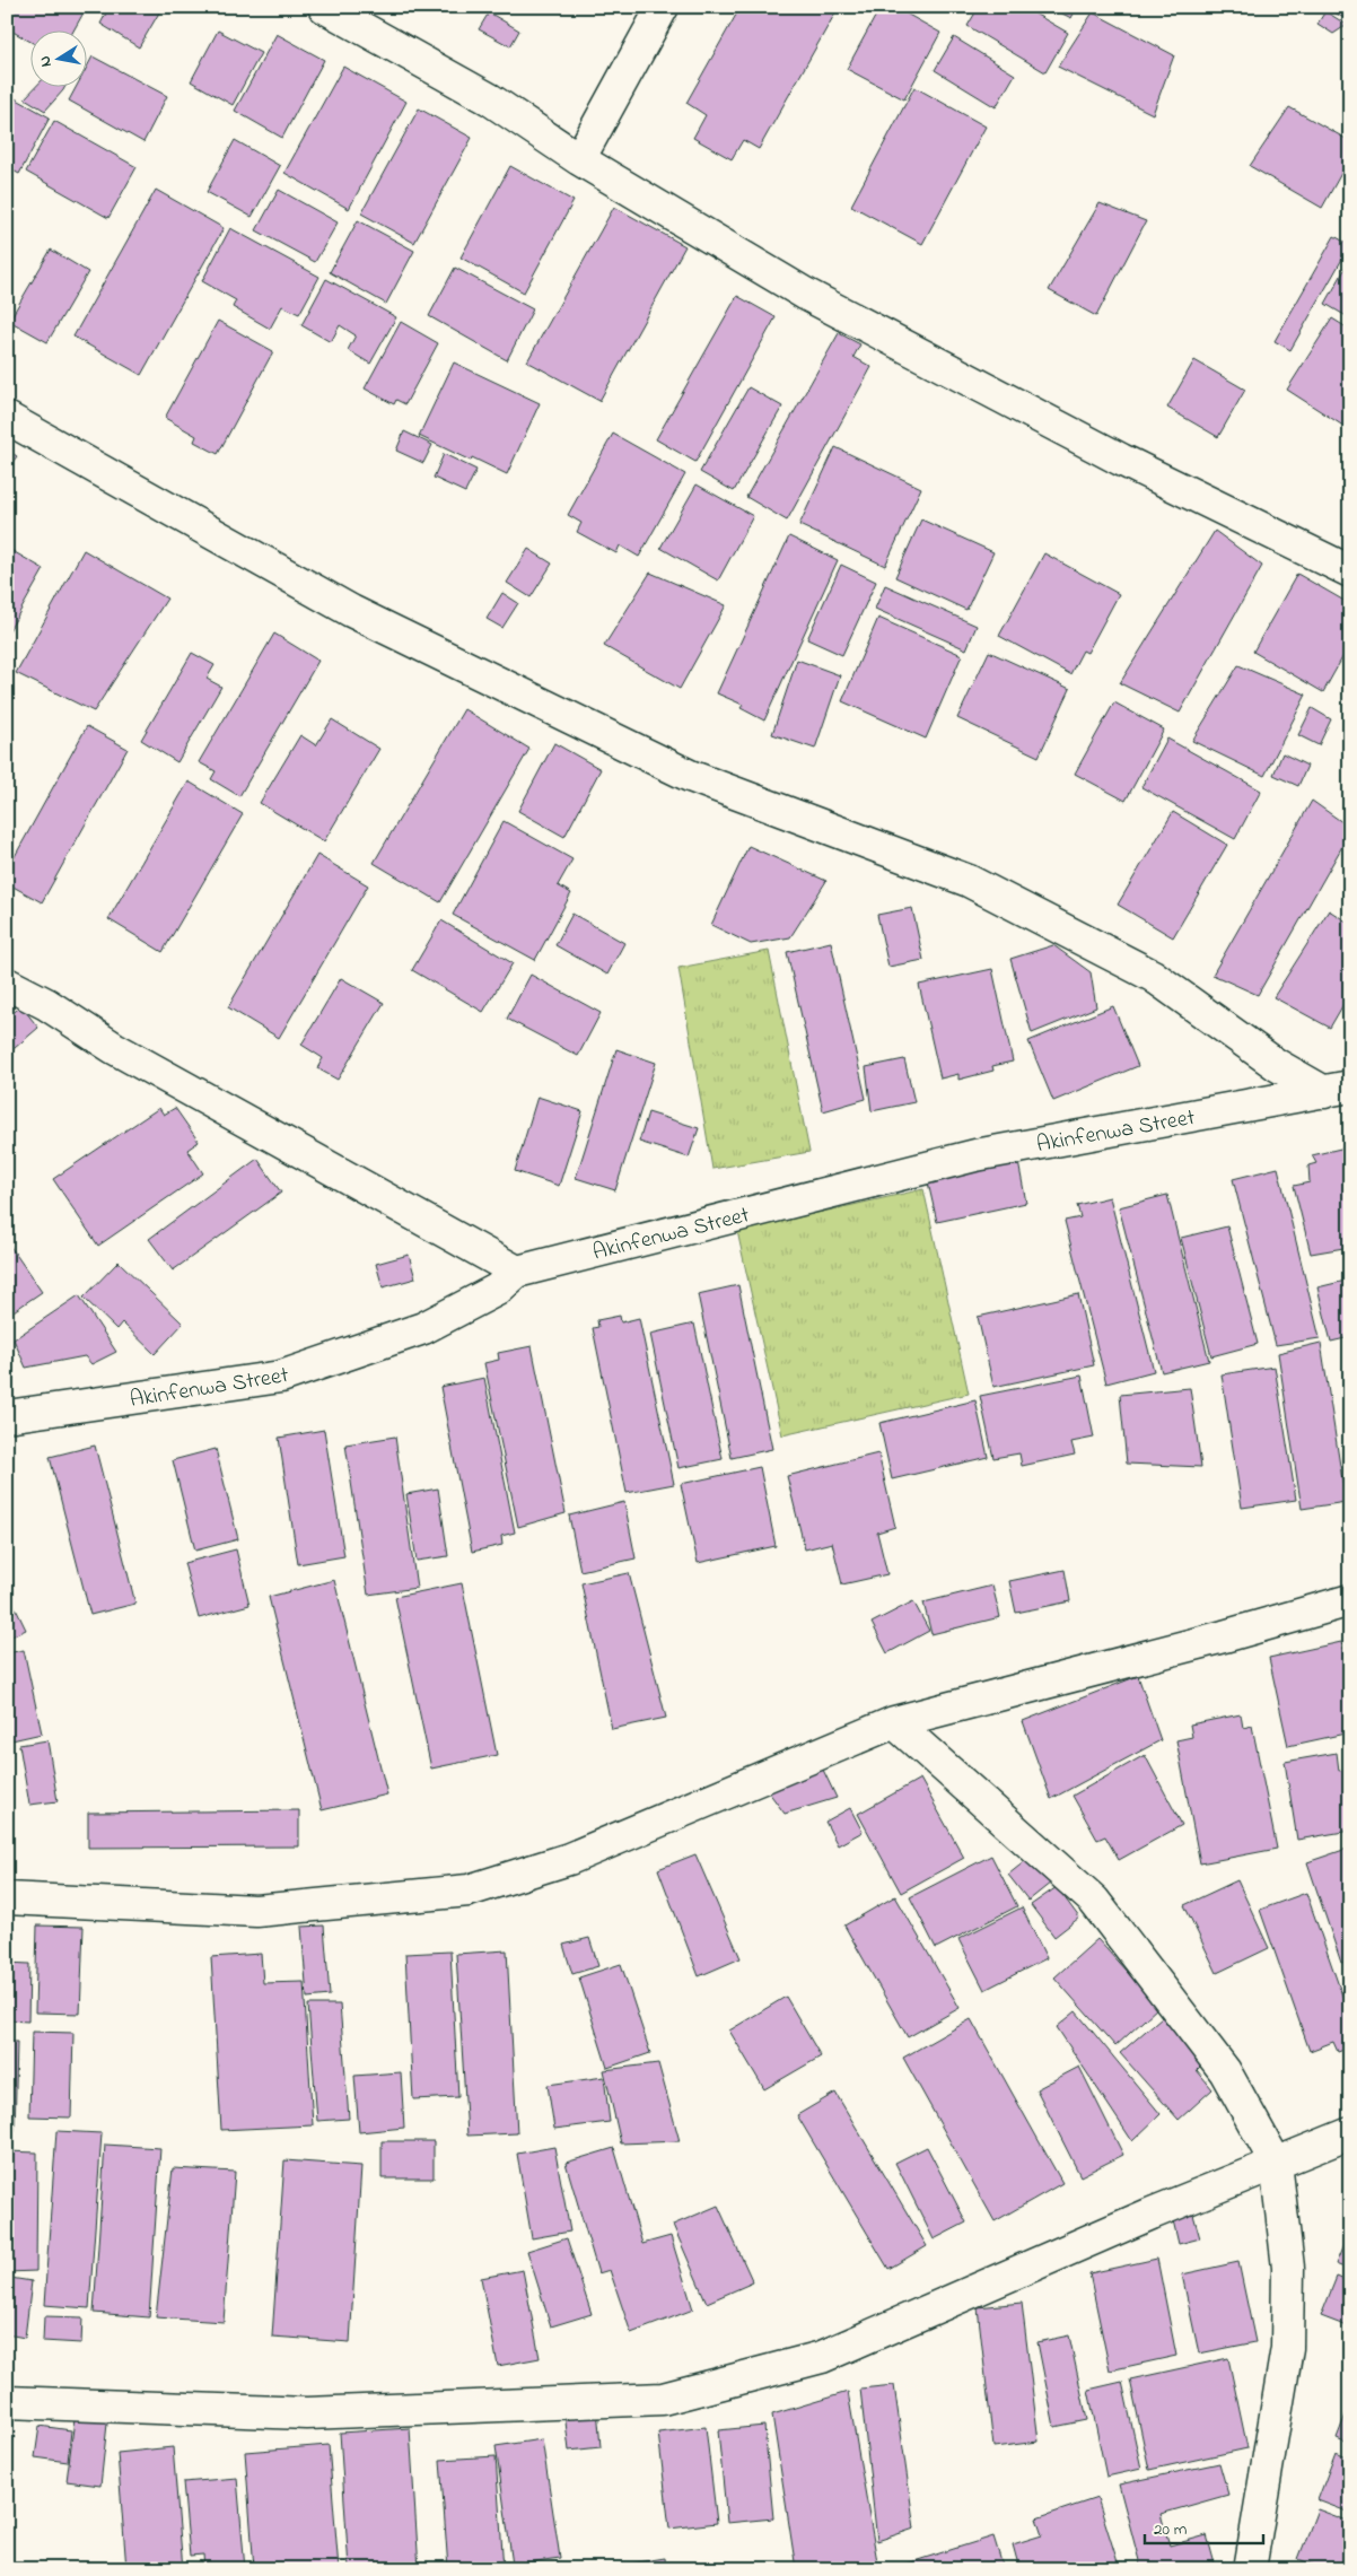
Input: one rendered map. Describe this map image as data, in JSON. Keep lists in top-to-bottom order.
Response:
{
  "streets": {
    "street": ["Akinfenwa Street"]
  },
  "scale_bar": "20 m",
  "north": "left"
}
